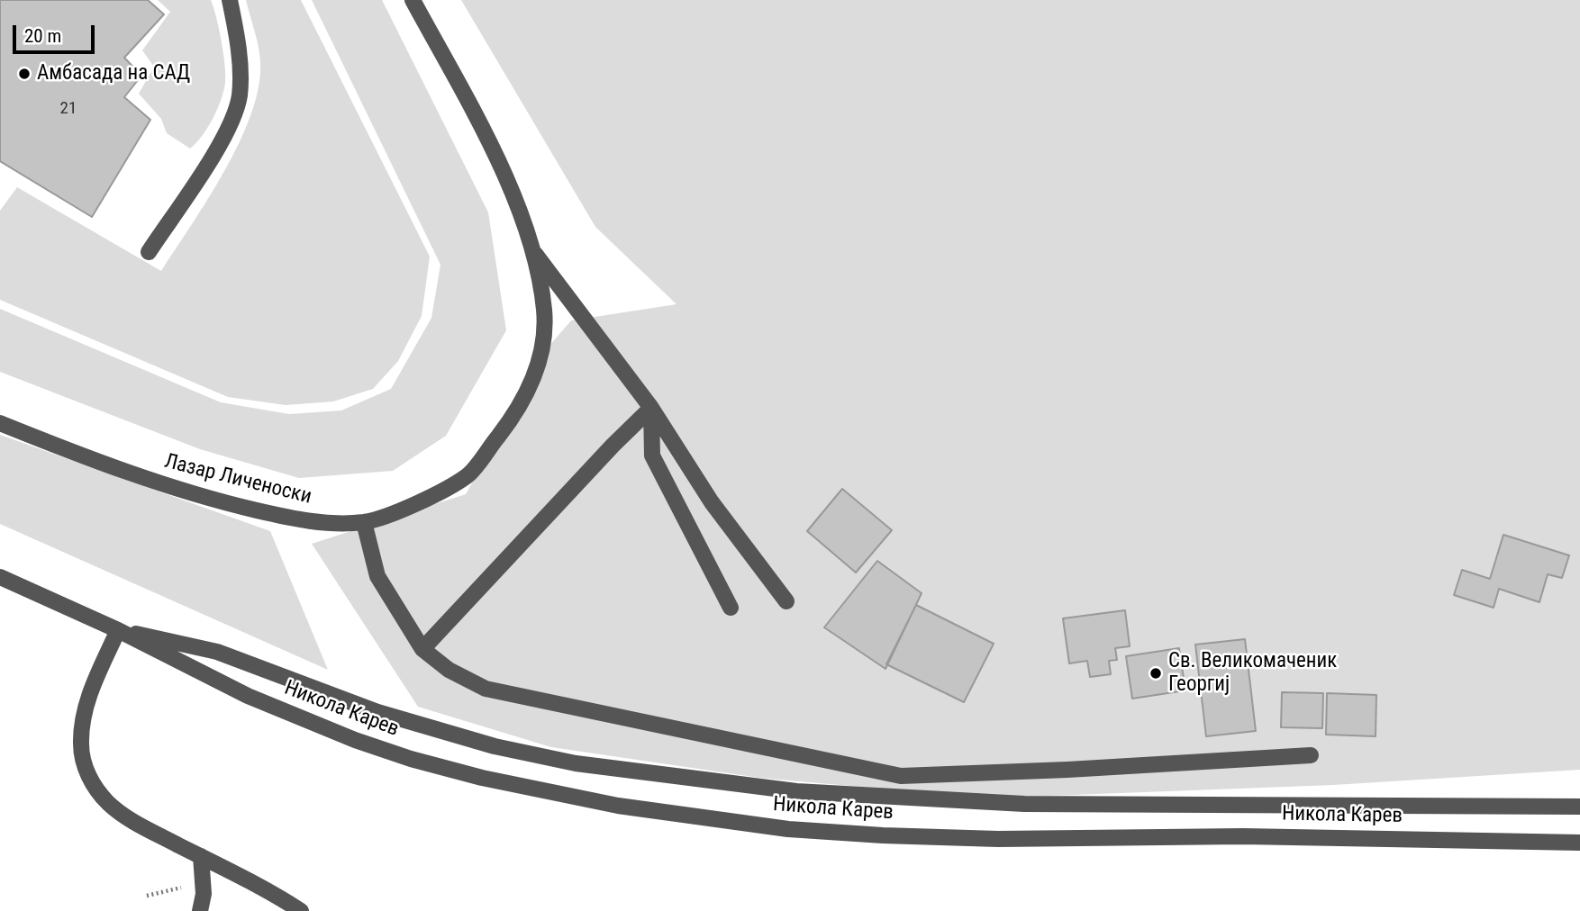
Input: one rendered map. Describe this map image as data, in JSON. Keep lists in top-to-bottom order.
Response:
{
  "streets": {
    "street": ["Лазар Личеноски", "Никола Карев"]
  },
  "places": ["Амбасада на САД", "Св. Великомаченик Георгиј"],
  "house_numbers": ["21"],
  "scale_bar": "20 m"
}
